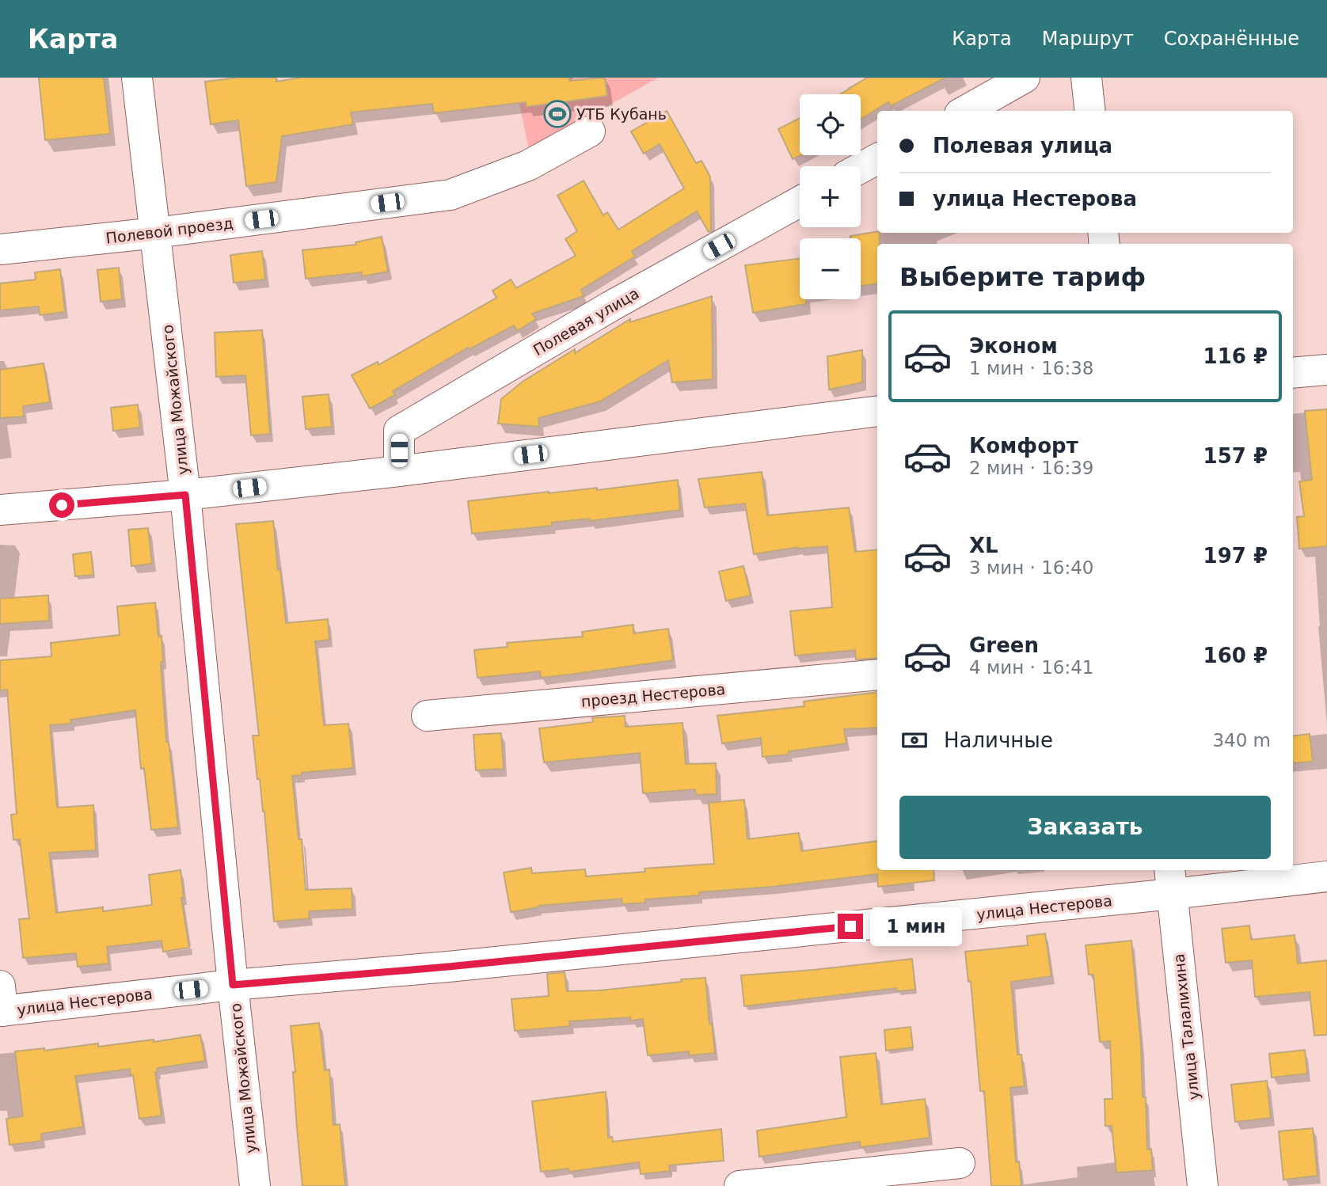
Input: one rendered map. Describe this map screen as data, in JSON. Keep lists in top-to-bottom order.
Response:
{
  "streets": {
    "street": [
      "Полевой проезд",
      "Полевая улица",
      "улица Можайского",
      "проезд Нестерова",
      "улица Нестерова",
      "улица Талалихина"
    ]
  },
  "crossings": [
    ["Полевой проезд", "улица Можайского"],
    ["улица Можайского", "улица Нестерова"],
    ["улица Нестерова", "улица Талалихина"]
  ],
  "places": {
    "sports": ["УТБ Кубань"]
  },
  "page": {
    "header": "Карта",
    "nav": ["Карта", "Маршрут", "Сохранённые"],
    "map_buttons": ["+", "−"],
    "banner": ["Полевая улица", "улица Нестерова"],
    "heading": "Выберите тариф",
    "list": [
      {
        "name": "Эконом",
        "note": "1 мин · 16:38",
        "value": "116 ₽"
      },
      {
        "name": "Комфорт",
        "note": "2 мин · 16:39",
        "value": "157 ₽"
      },
      {
        "name": "XL",
        "note": "3 мин · 16:40",
        "value": "197 ₽"
      },
      {
        "name": "Green",
        "note": "4 мин · 16:41",
        "value": "160 ₽"
      }
    ],
    "pay": ["Наличные", "340 m"],
    "buttons": "Заказать",
    "bubble": "1 мин"
  }
}
